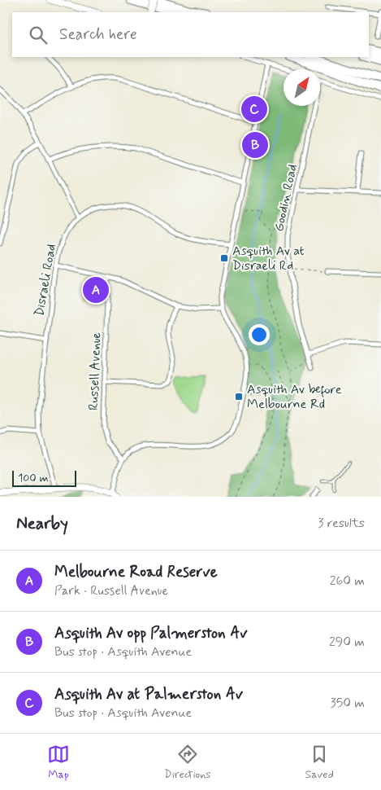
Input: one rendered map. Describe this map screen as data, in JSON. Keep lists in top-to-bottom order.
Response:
{
  "streets": {
    "street": ["Goodin Road", "Disraeli Road", "Russell Avenue"]
  },
  "places": {
    "transit": ["Asquith Av at Disraeli Rd", "Asquith Av before Melbourne Rd"]
  },
  "scale_bar": "100 m",
  "north": "top right",
  "page": {
    "search": "Search here",
    "pins": ["C", "B", "A"],
    "scale": "100 m",
    "heading": ["Nearby", "3 results"],
    "list": [
      {
        "mark": "A",
        "name": "Melbourne Road Reserve",
        "note": "Park · Russell Avenue",
        "value": "260 m"
      },
      {
        "mark": "B",
        "name": "Asquith Av opp Palmerston Av",
        "note": "Bus stop · Asquith Avenue",
        "value": "290 m"
      },
      {
        "mark": "C",
        "name": "Asquith Av at Palmerston Av",
        "note": "Bus stop · Asquith Avenue",
        "value": "350 m"
      }
    ],
    "nav": ["Map", "Directions", "Saved"]
  }
}
